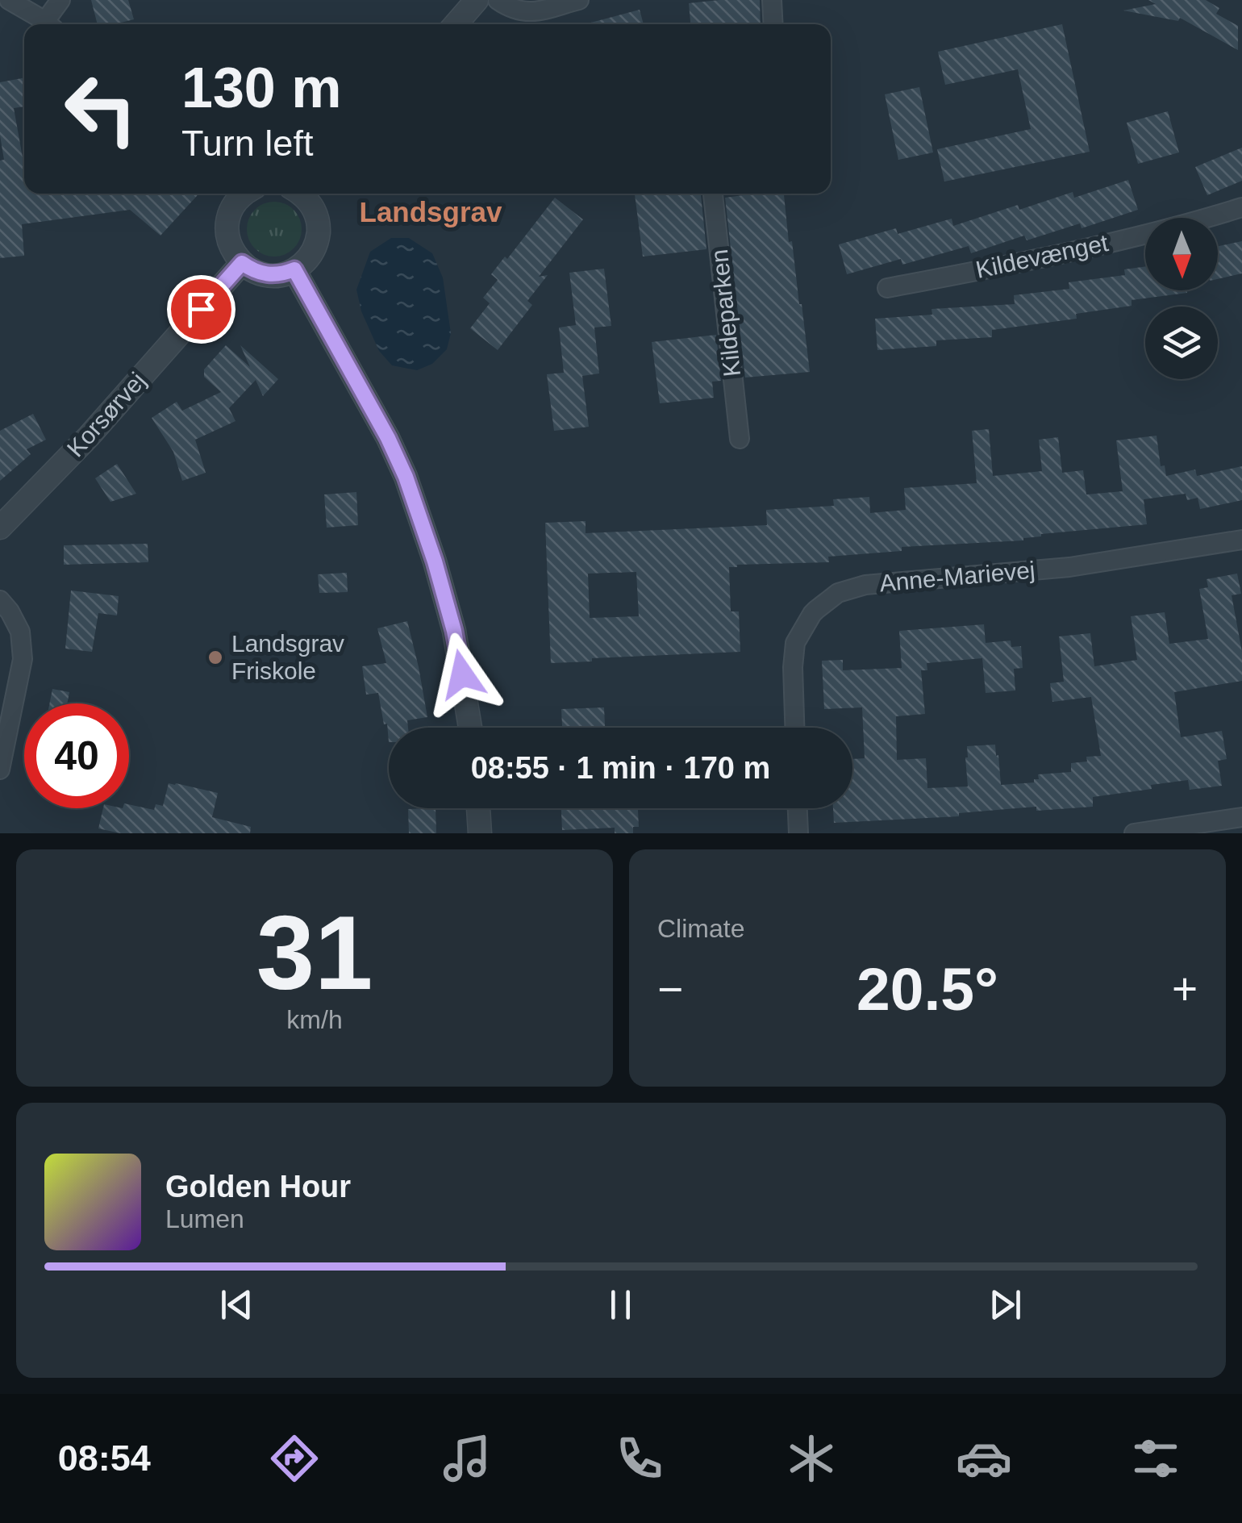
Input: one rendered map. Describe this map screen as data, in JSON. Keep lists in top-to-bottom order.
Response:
{
  "streets": {
    "street": [
      "Kildevænget",
      "Kildeparken",
      "Korsørvej",
      "Anne-Marievej"
    ]
  },
  "districts": ["Landsgrav"],
  "places": ["Landsgrav Friskole"],
  "north": "bottom",
  "page": {
    "turn": ["130 m", "Turn left"],
    "limit": "40",
    "trip": "08:55 · 1 min · 170 m",
    "tile": [
      ["31", "km/h"],
      "Climate"
    ],
    "heat": ["−", "20.5°", "+"],
    "song": ["Golden Hour", "Lumen"],
    "tabs": "08:54"
  }
}
